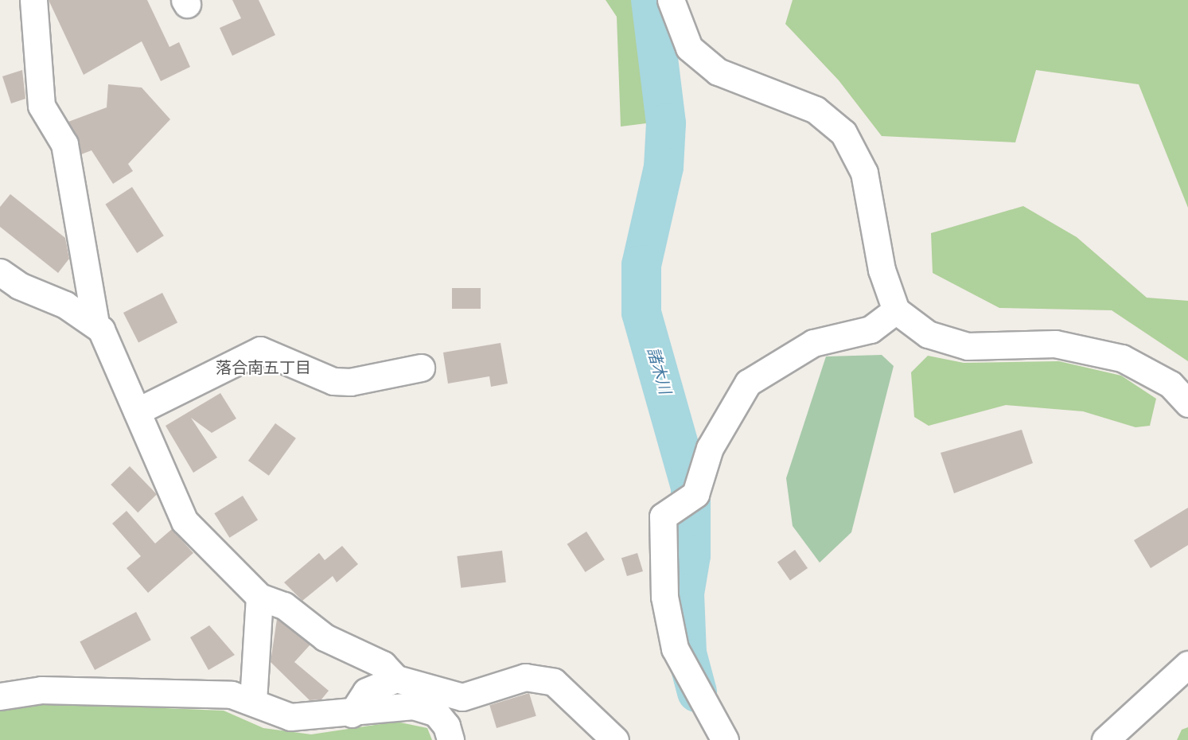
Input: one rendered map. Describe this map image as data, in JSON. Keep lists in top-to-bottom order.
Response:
{
  "districts": ["落合南五丁目"],
  "water": ["諸木川"]
}
